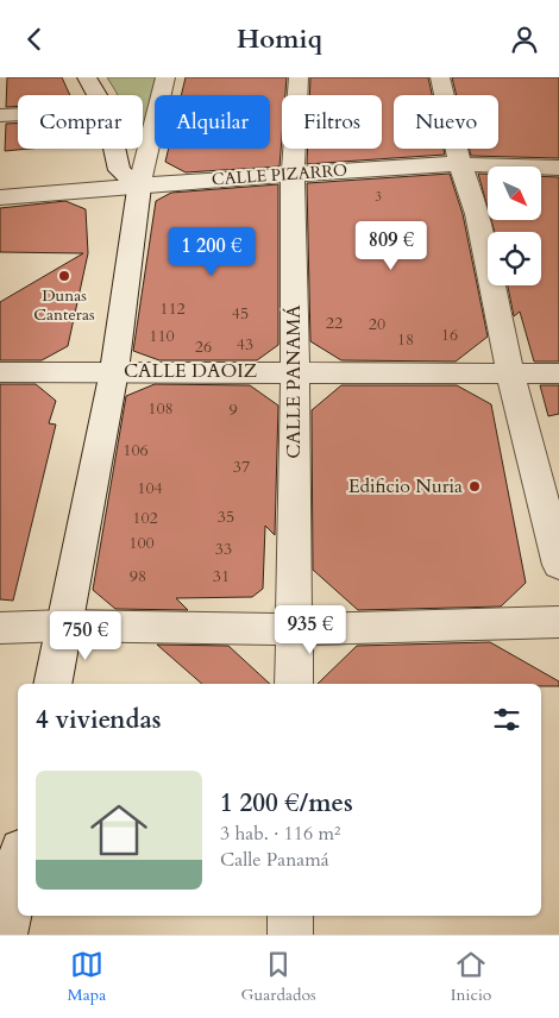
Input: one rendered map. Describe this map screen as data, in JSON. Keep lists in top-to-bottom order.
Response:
{
  "streets": {
    "street": ["CALLE PIZARRO", "CALLE DAOIZ", "CALLE PANAMÁ"]
  },
  "crossings": [
    ["CALLE PIZARRO", "CALLE PANAMÁ"],
    ["CALLE DAOIZ", "CALLE PANAMÁ"]
  ],
  "places": ["Dunas Canteras", "Edificio Nuria"],
  "house_numbers": [
    "3",
    "112",
    "45",
    "22",
    "20",
    "16",
    "110",
    "18",
    "43",
    "26",
    "108",
    "9",
    "106",
    "37",
    "104",
    "35",
    "102",
    "100",
    "33",
    "98",
    "31"
  ],
  "north": "bottom right",
  "page": {
    "header": "Homiq",
    "chip": [
      "Comprar",
      "Alquilar",
      "Filtros",
      "Nuevo"
    ],
    "price": [
      "809 €",
      "1 200 €",
      "935 €",
      "750 €"
    ],
    "heading": "4 viviendas",
    "list": [
      {
        "name": "1 200 €/mes",
        "note": "3 hab. · 116 m² · Calle Panamá"
      }
    ],
    "tabs": ["Mapa", "Guardados", "Inicio"]
  }
}
